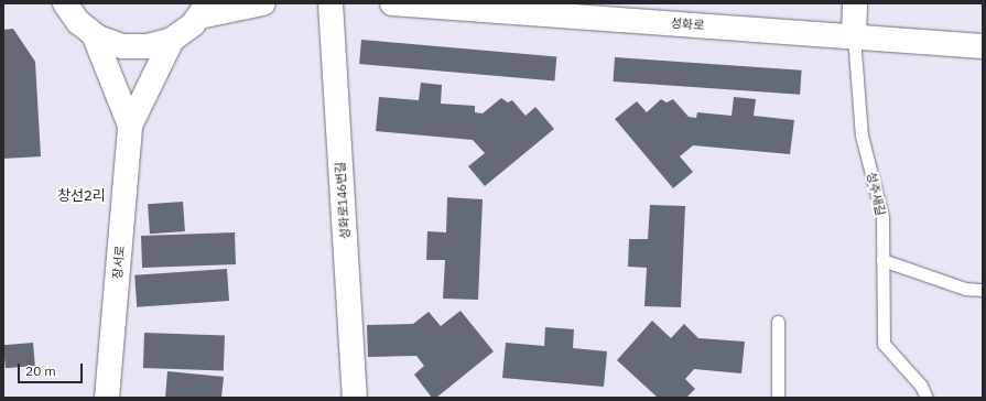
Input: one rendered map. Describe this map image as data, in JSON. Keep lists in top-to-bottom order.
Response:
{
  "streets": {
    "street": [
      "성화로",
      "성주새길",
      "성화로146번길",
      "장서로"
    ]
  },
  "crossings": [
    ["성화로", "성주새길"]
  ],
  "districts": ["창선2리"],
  "scale_bar": "20 m"
}
